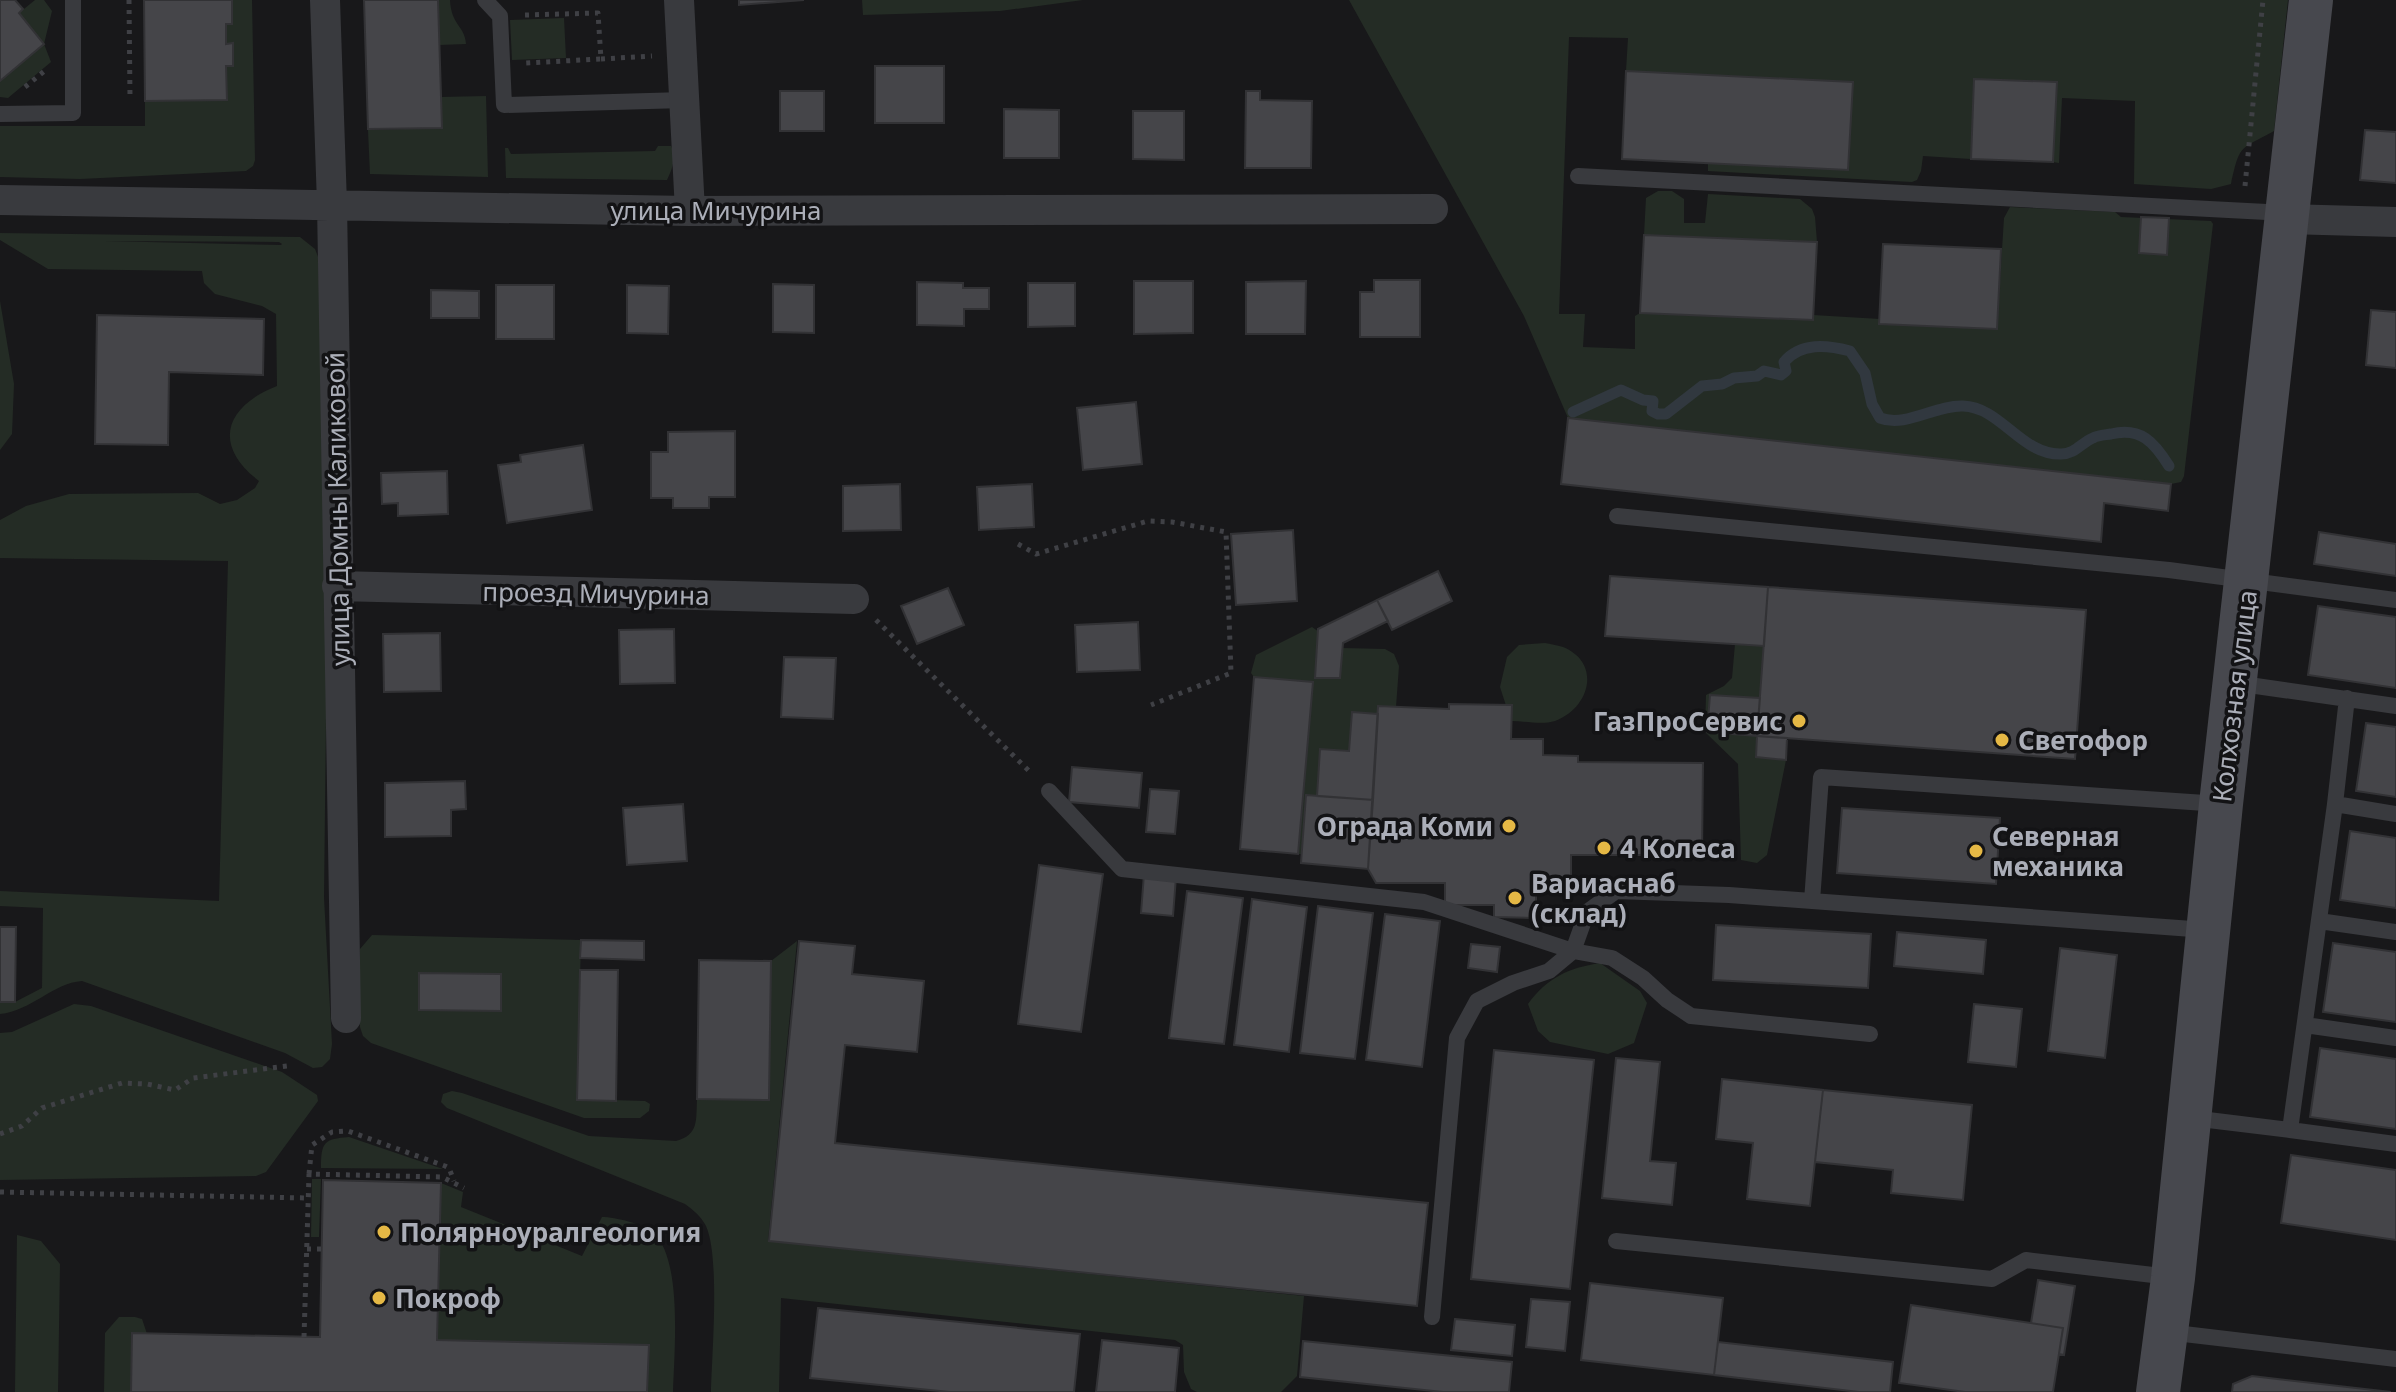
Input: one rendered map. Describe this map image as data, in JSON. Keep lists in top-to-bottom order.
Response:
{
  "streets": {
    "street": [
      "улица Мичурина",
      "улица Домны Каликовой",
      "проезд Мичурина",
      "Колхозная улица"
    ]
  },
  "crossings": [
    ["улица Мичурина", "улица Домны Каликовой"],
    ["улица Домны Каликовой", "проезд Мичурина"]
  ],
  "places": [
    "ГазПроСервис",
    "Светофор",
    "Ограда Коми",
    "4 Колеса",
    "Северная механика",
    "Вариаснаб (склад)",
    "Полярноуралгеология",
    "Покроф"
  ]
}
